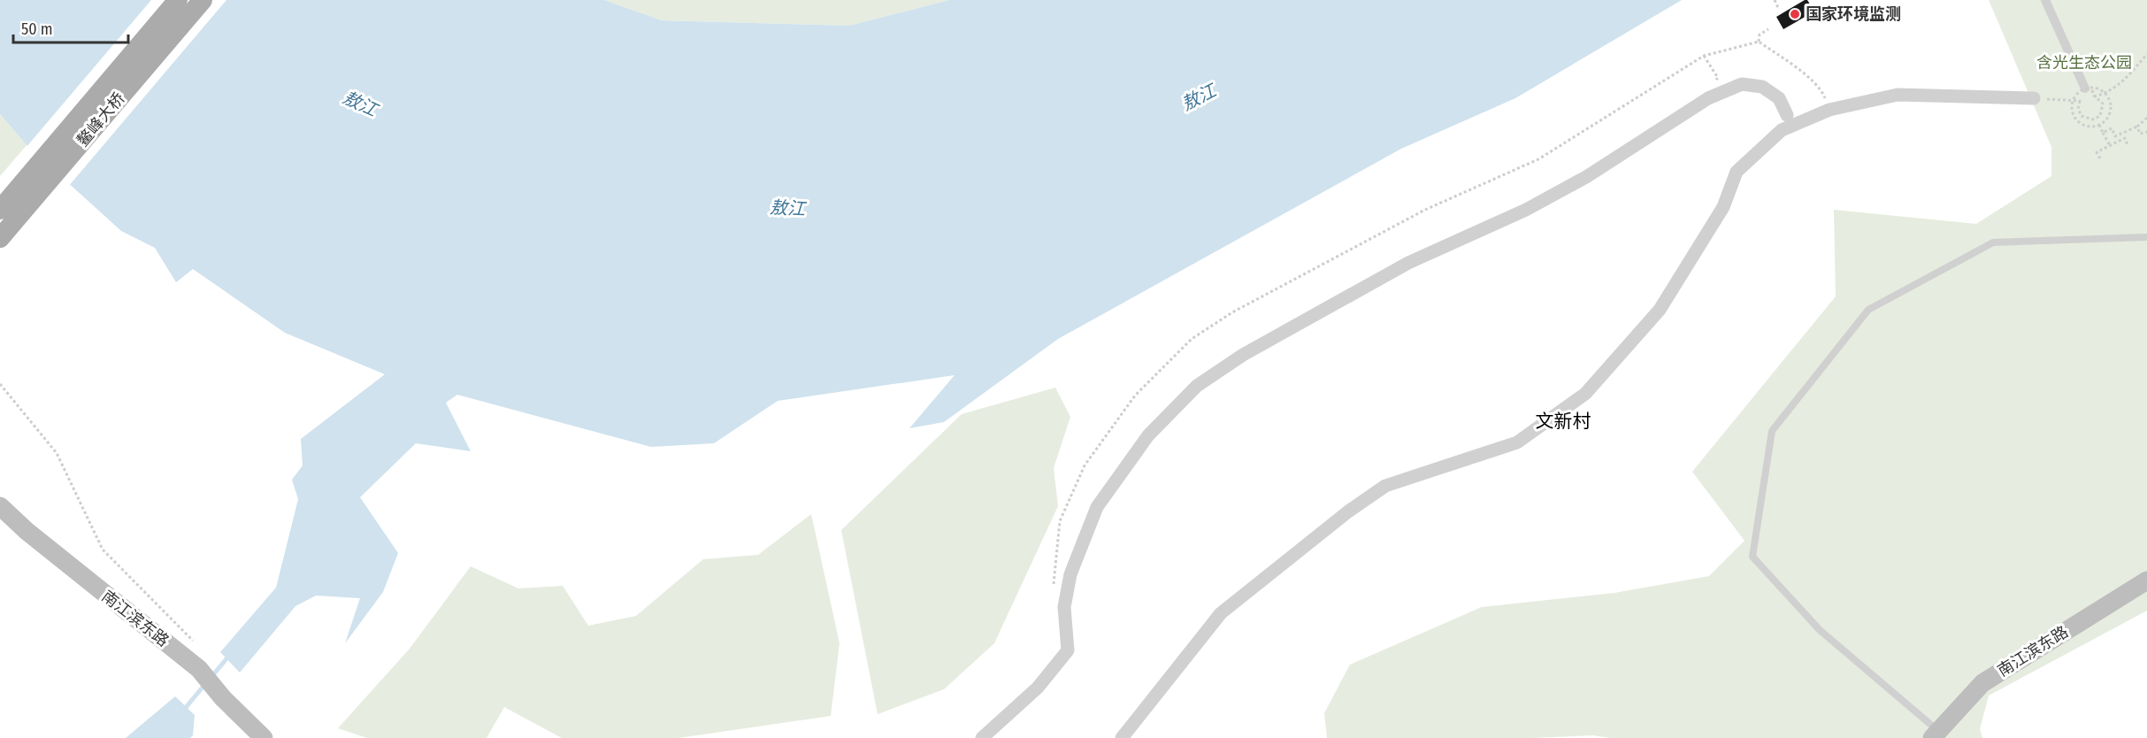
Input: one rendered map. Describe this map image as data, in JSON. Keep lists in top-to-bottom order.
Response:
{
  "streets": {
    "main road": ["鳌峰大桥", "南江滨东路"]
  },
  "districts": ["文新村"],
  "water": ["敖江"],
  "parks": ["含光生态公园"],
  "places": ["国家环境监测"],
  "scale_bar": "50 m"
}
